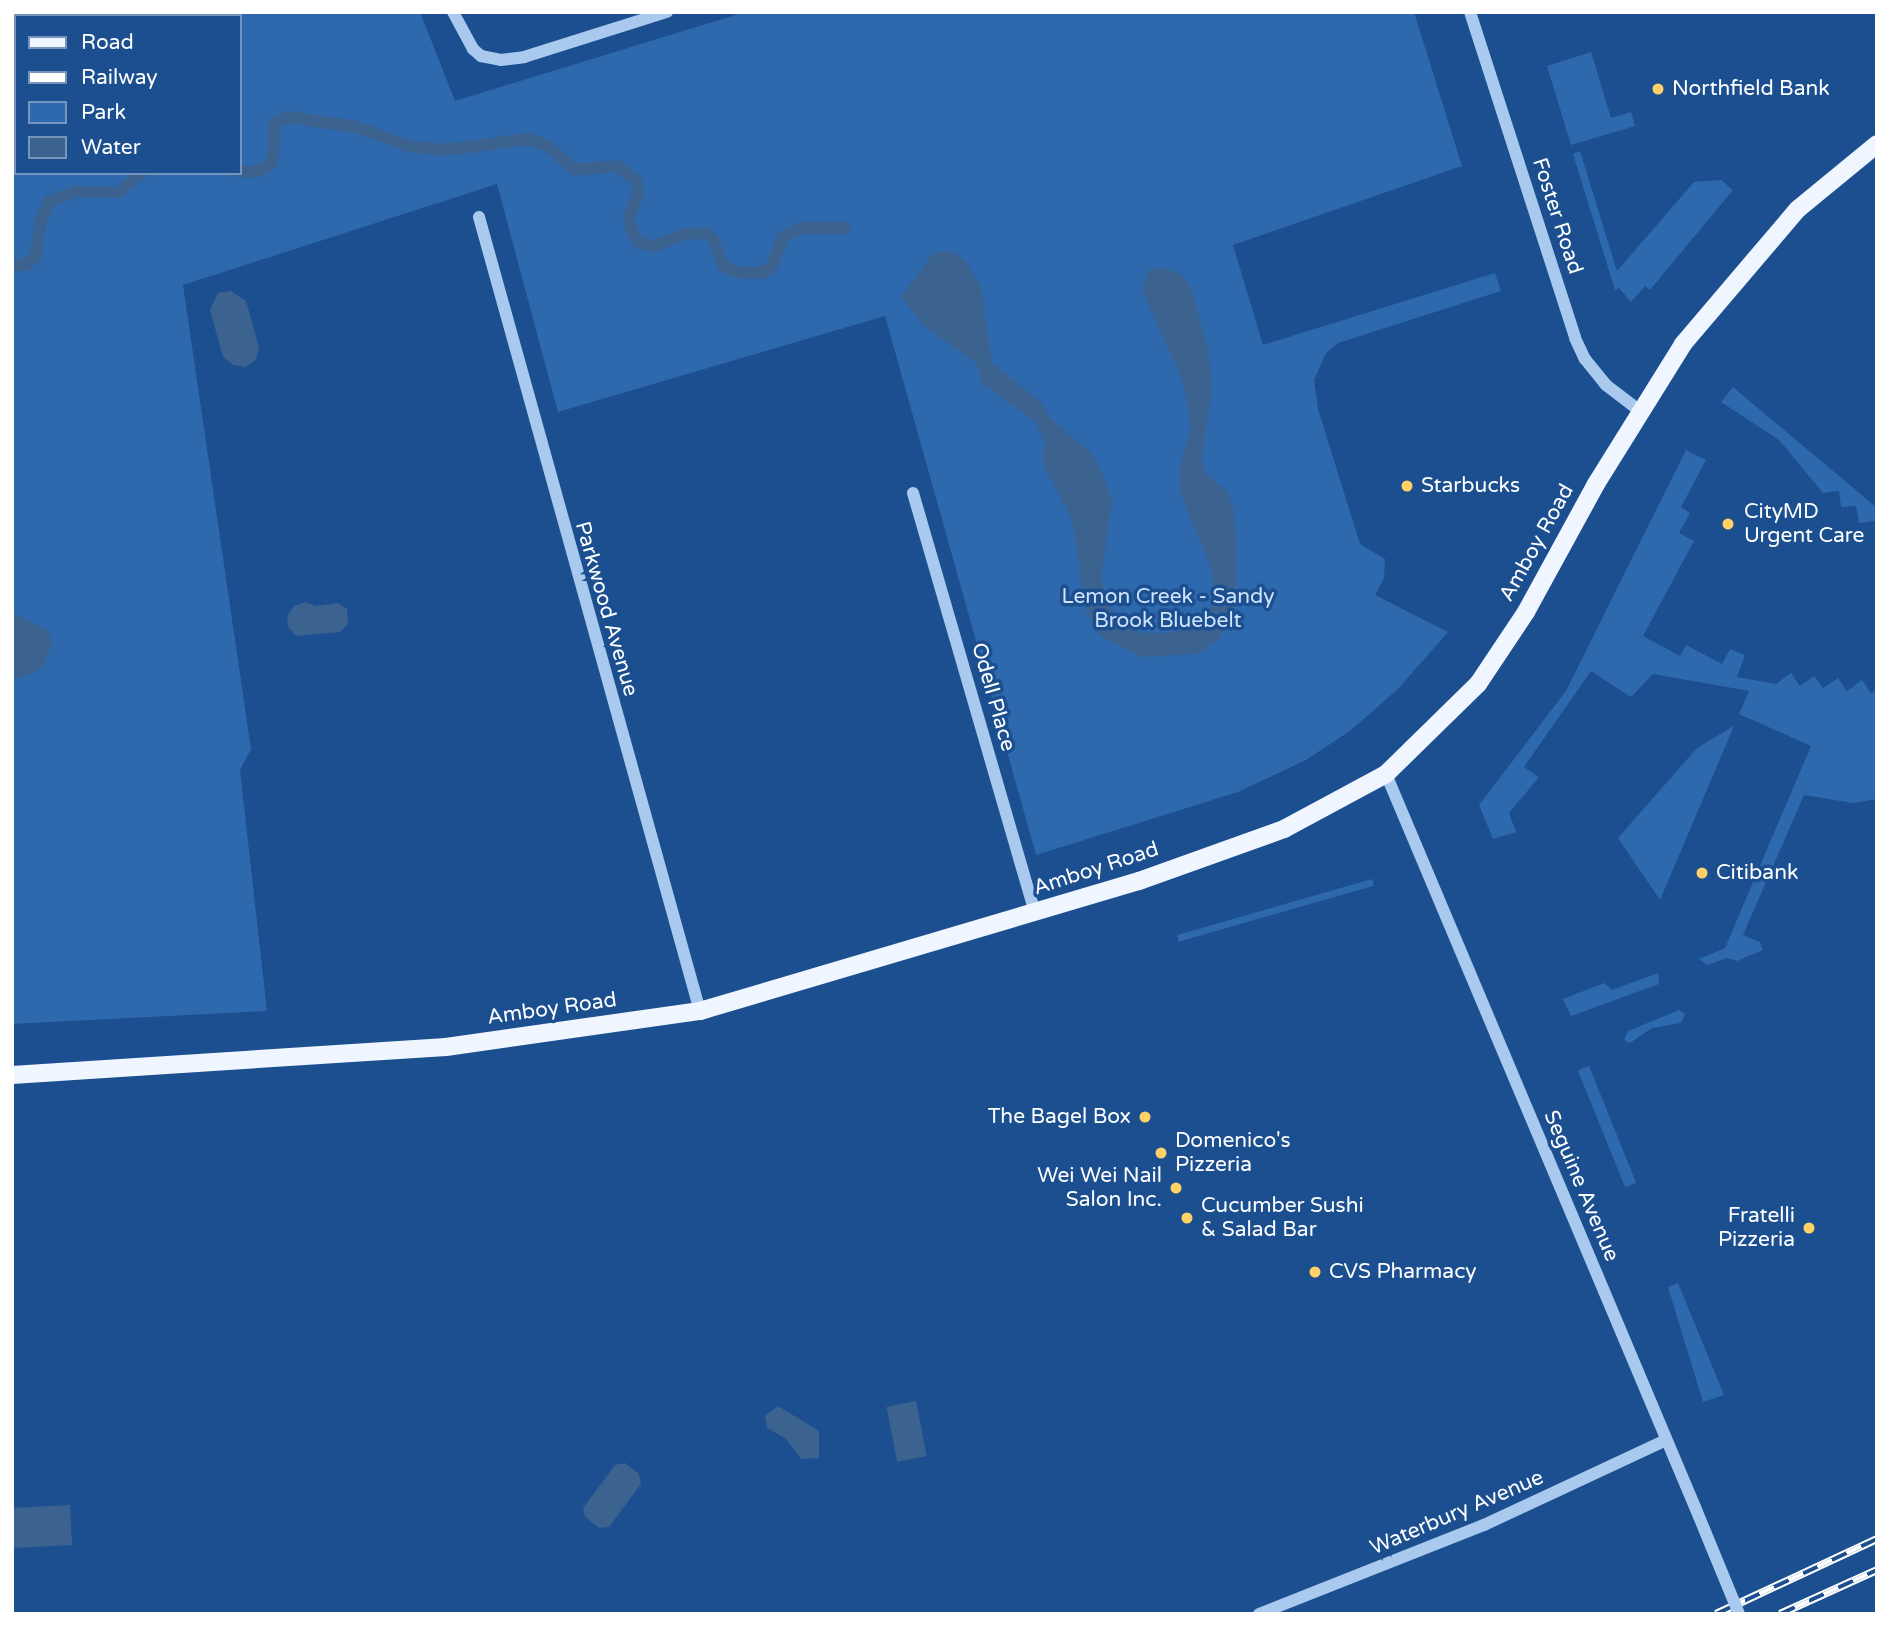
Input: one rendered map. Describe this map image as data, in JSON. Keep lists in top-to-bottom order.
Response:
{
  "streets": {
    "main road": ["Amboy Road"],
    "street": [
      "Foster Road",
      "Parkwood Avenue",
      "Odell Place",
      "Seguine Avenue",
      "Waterbury Avenue"
    ]
  },
  "crossings": [
    ["Foster Road", "Amboy Road"],
    ["Amboy Road", "Parkwood Avenue"],
    ["Amboy Road", "Odell Place"],
    ["Amboy Road", "Seguine Avenue"],
    ["Seguine Avenue", "Waterbury Avenue"]
  ],
  "parks": ["Lemon Creek - Sandy Brook Bluebelt"],
  "places": [
    "Northfield Bank",
    "Starbucks",
    "CityMD Urgent Care",
    "Citibank",
    "The Bagel Box",
    "Domenico's Pizzeria",
    "Wei Wei Nail Salon Inc.",
    "Cucumber Sushi & Salad Bar",
    "Fratelli Pizzeria",
    "CVS Pharmacy"
  ],
  "legend": [
    "Road",
    "Railway",
    "Park",
    "Water"
  ]
}
